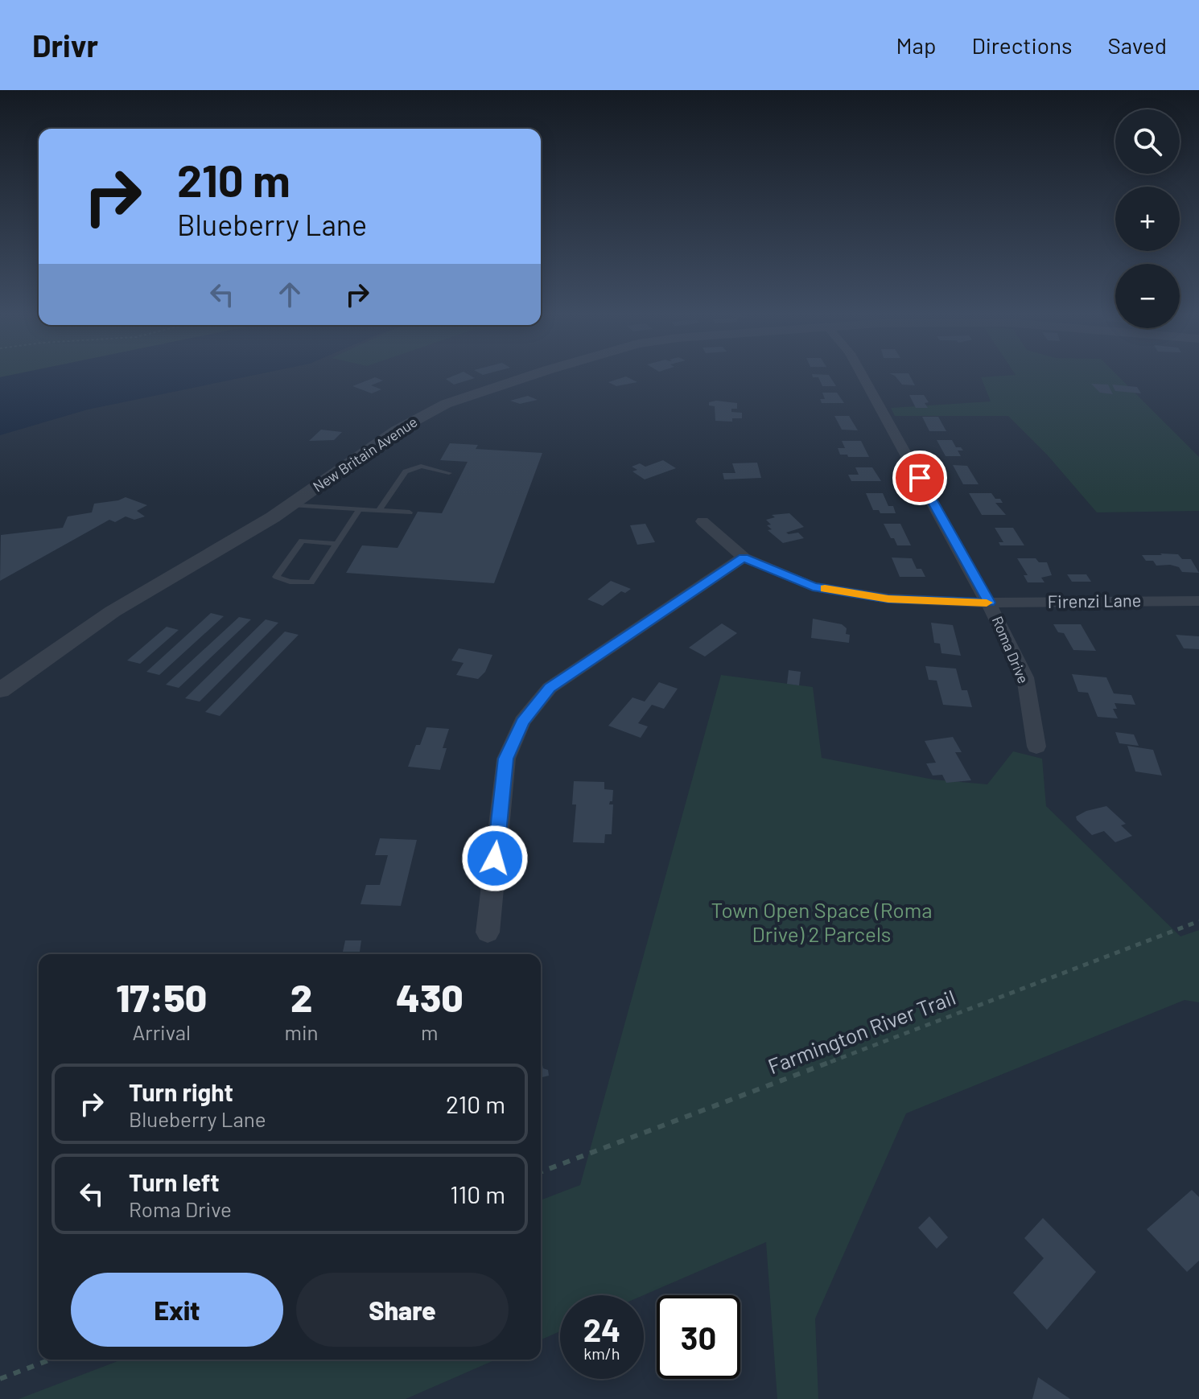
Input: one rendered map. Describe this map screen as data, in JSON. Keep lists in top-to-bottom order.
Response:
{
  "streets": {
    "street": ["New Britain Avenue", "Firenzi Lane", "Roma Drive"],
    "path": ["Farmington River Trail"]
  },
  "crossings": [
    ["Firenzi Lane", "Roma Drive"]
  ],
  "parks": ["Town Open Space (Roma Drive) 2 Parcels"],
  "page": {
    "header": "Drivr",
    "nav": ["Map", "Directions", "Saved"],
    "map_buttons": ["+", "−"],
    "turn": ["210 m", "Blueberry Lane"],
    "eta": [
      "17:50",
      "Arrival",
      "2",
      "min",
      "430",
      "m"
    ],
    "list": [
      {
        "name": "Turn right",
        "note": "Blueberry Lane",
        "value": "210 m"
      },
      {
        "name": "Turn left",
        "note": "Roma Drive",
        "value": "110 m"
      }
    ],
    "buttons": ["Exit", "Share"],
    "speed": "24 km/h",
    "limit": "30"
  }
}
